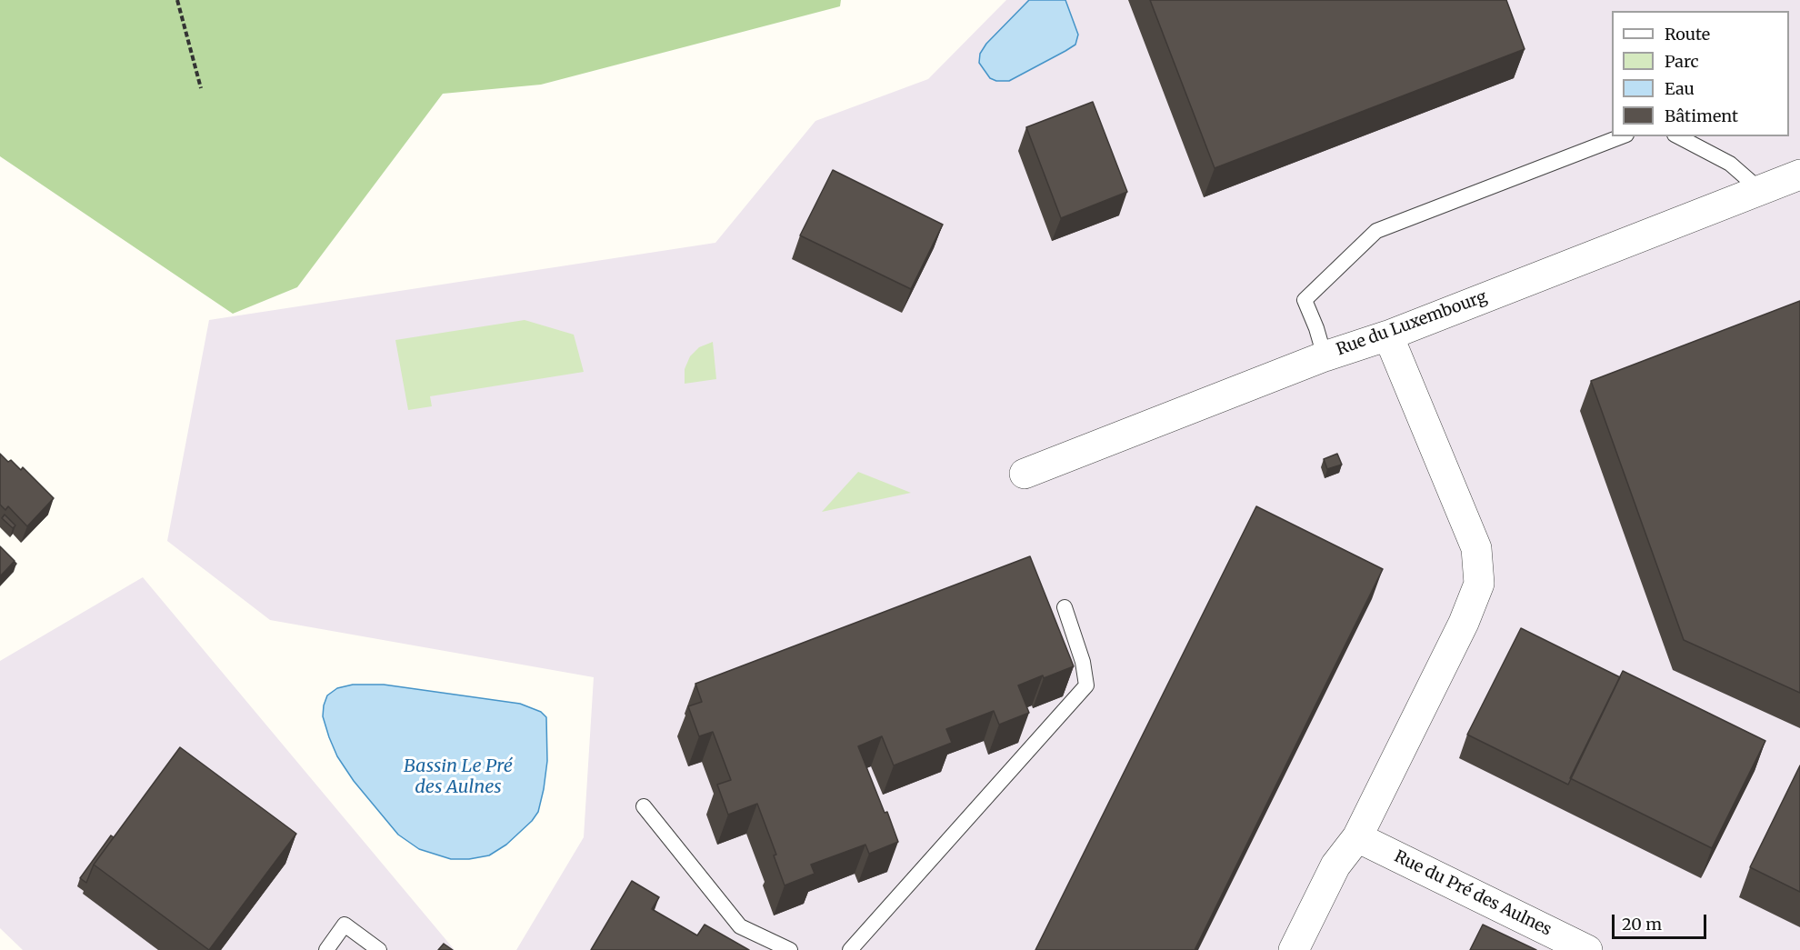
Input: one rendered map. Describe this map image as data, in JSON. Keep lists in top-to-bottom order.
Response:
{
  "streets": {
    "street": ["Rue du Luxembourg", "Rue du Pré des Aulnes"]
  },
  "water": ["Bassin Le Pré des Aulnes"],
  "legend": [
    "Route",
    "Parc",
    "Eau",
    "Bâtiment"
  ],
  "scale_bar": "20 m"
}
